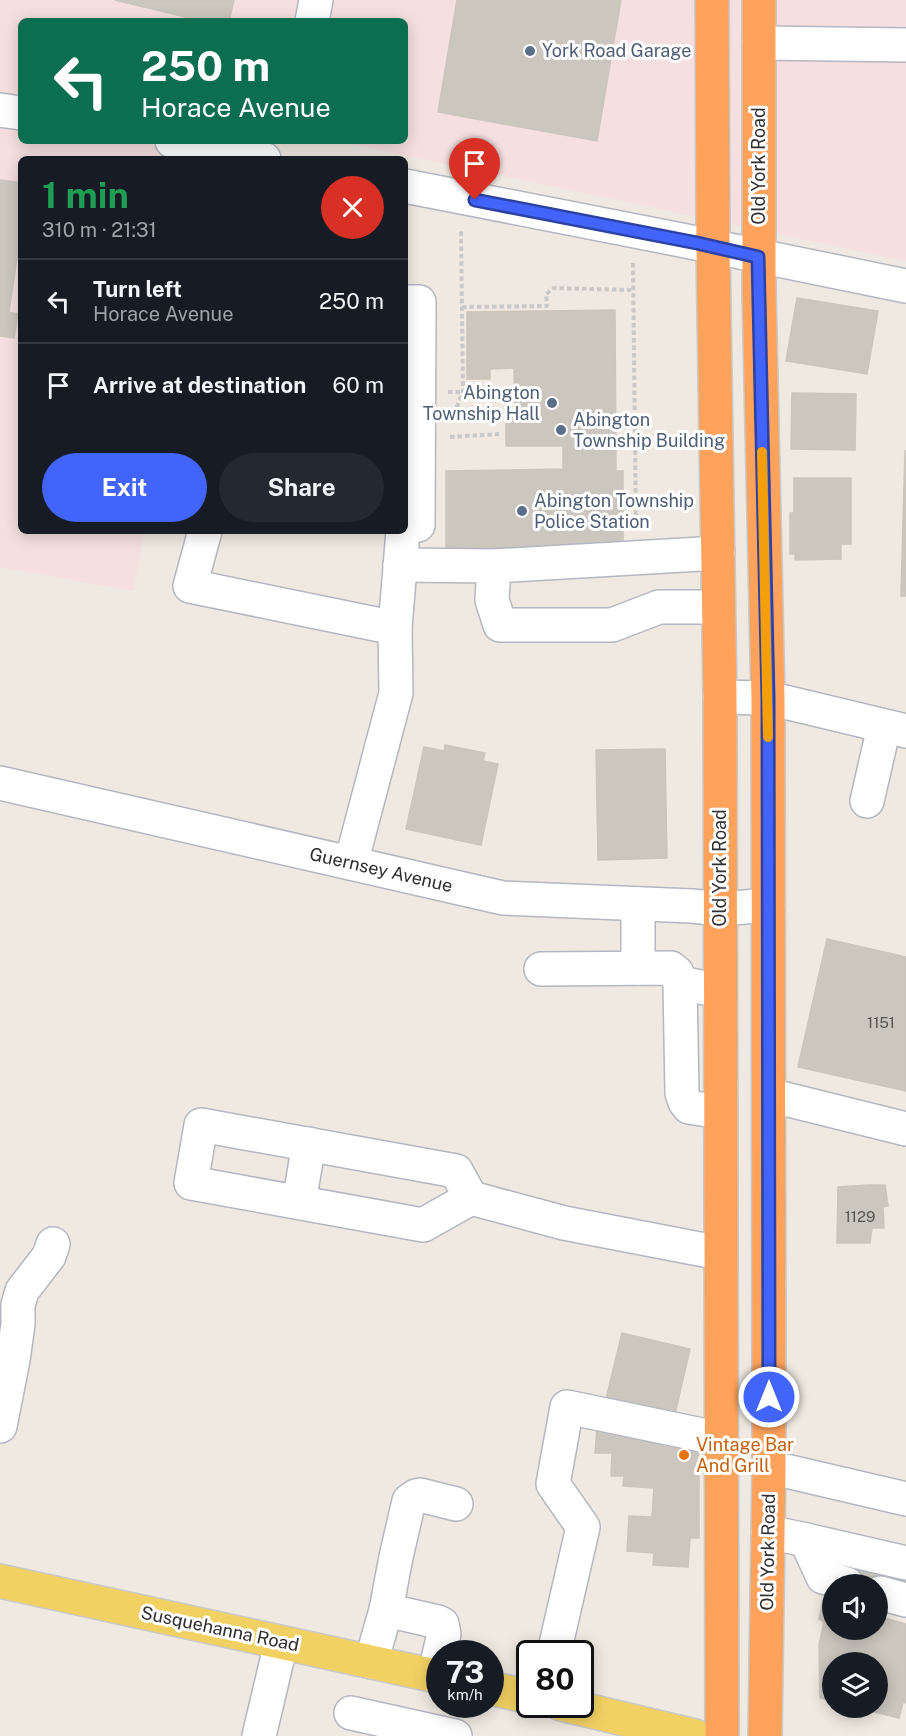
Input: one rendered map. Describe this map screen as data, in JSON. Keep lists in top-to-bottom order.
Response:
{
  "streets": {
    "highway": ["Old York Road"],
    "main road": ["Susquehanna Road"],
    "street": ["Guernsey Avenue"]
  },
  "crossings": [
    ["Old York Road", "Guernsey Avenue"]
  ],
  "places": [
    "York Road Garage",
    "Abington Township Hall",
    "Abington Township Building",
    "Abington Township Police Station",
    "Vintage Bar And Grill"
  ],
  "house_numbers": ["1151", "1129"],
  "page": {
    "turn": ["250 m", "Horace Avenue"],
    "heading": ["1 min", "310 m · 21:31"],
    "list": [
      {
        "name": "Turn left",
        "note": "Horace Avenue",
        "value": "250 m"
      },
      {
        "name": "Arrive at destination",
        "value": "60 m"
      }
    ],
    "buttons": ["Exit", "Share"],
    "speed": "73 km/h",
    "limit": "80"
  }
}
